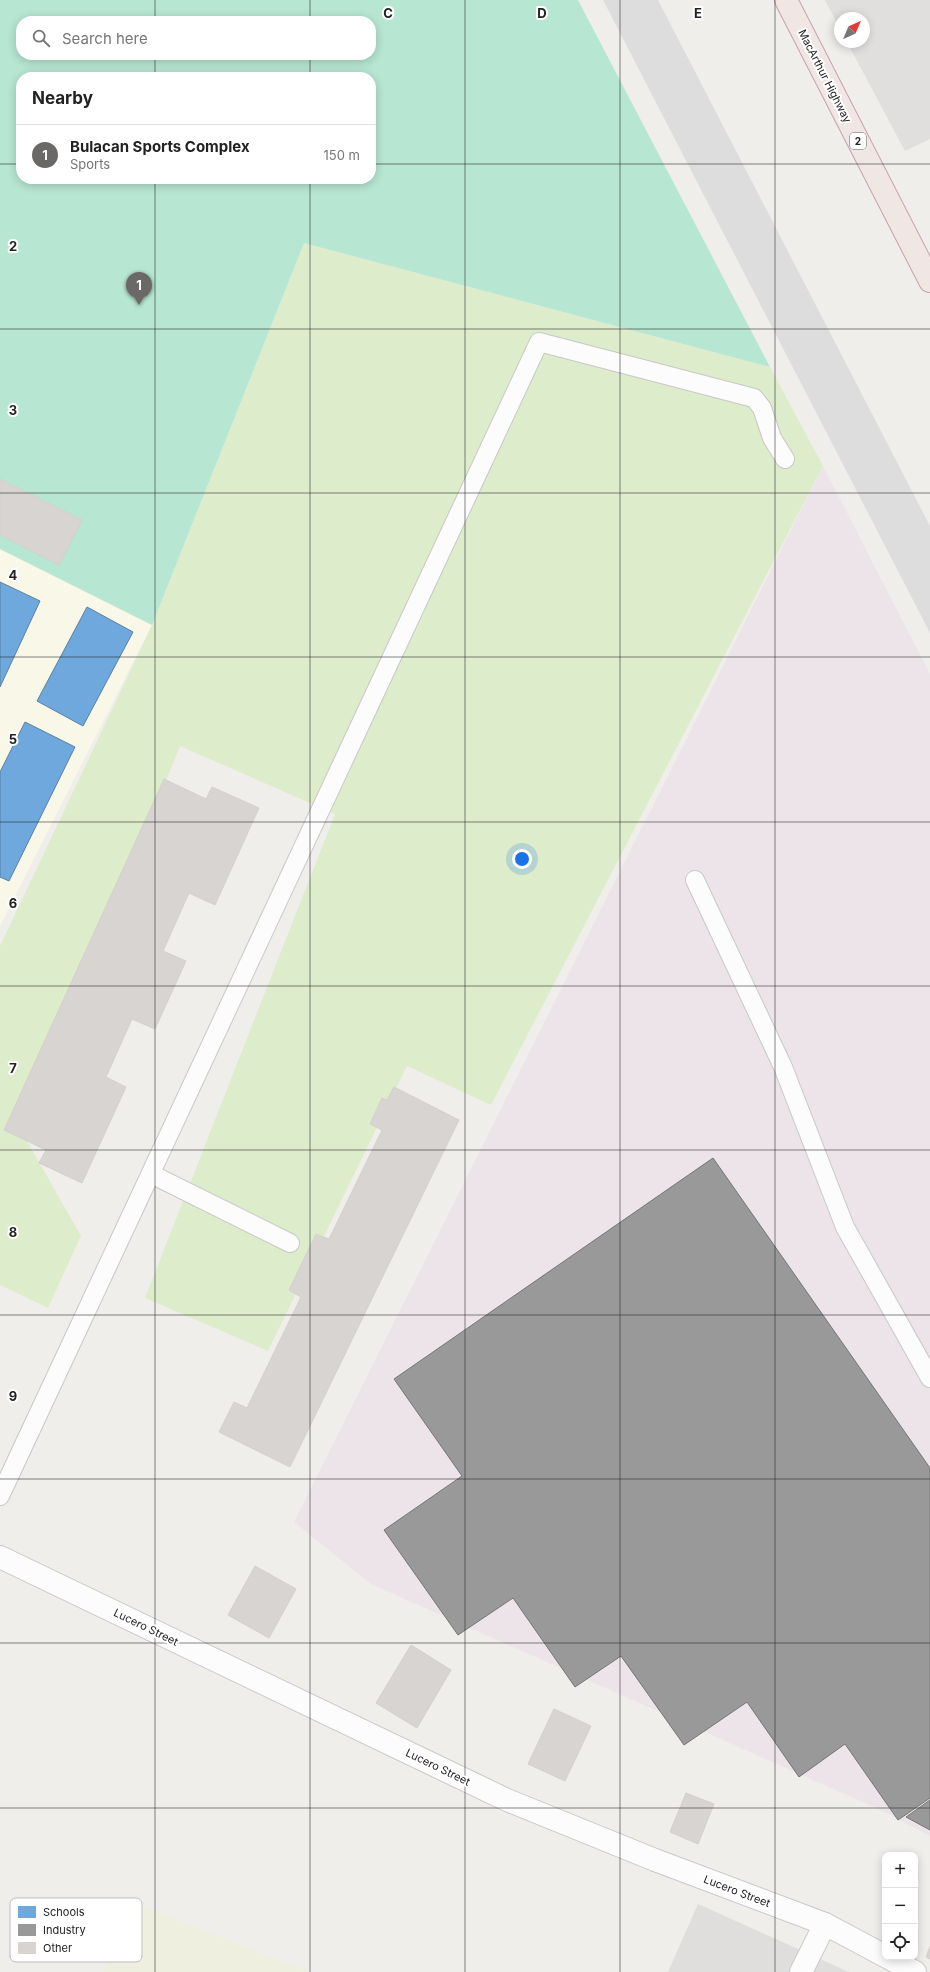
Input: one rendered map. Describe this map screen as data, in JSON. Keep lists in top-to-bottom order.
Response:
{
  "streets": {
    "highway": ["MacArthur Highway", "2"],
    "street": ["Lucero Street"]
  },
  "legend": ["Schools", "Industry", "Other"],
  "north": "top right",
  "page": {
    "search": "Search here",
    "heading": "Nearby",
    "list": [
      {
        "mark": "1",
        "name": "Bulacan Sports Complex",
        "note": "Sports",
        "value": "150 m"
      }
    ],
    "pins": "1",
    "map_buttons": ["+", "−"]
  },
  "grid": {
    "columns": ["C", "D", "E"],
    "rows": [
      "2",
      "3",
      "4",
      "5",
      "6",
      "7",
      "8",
      "9"
    ]
  }
}
